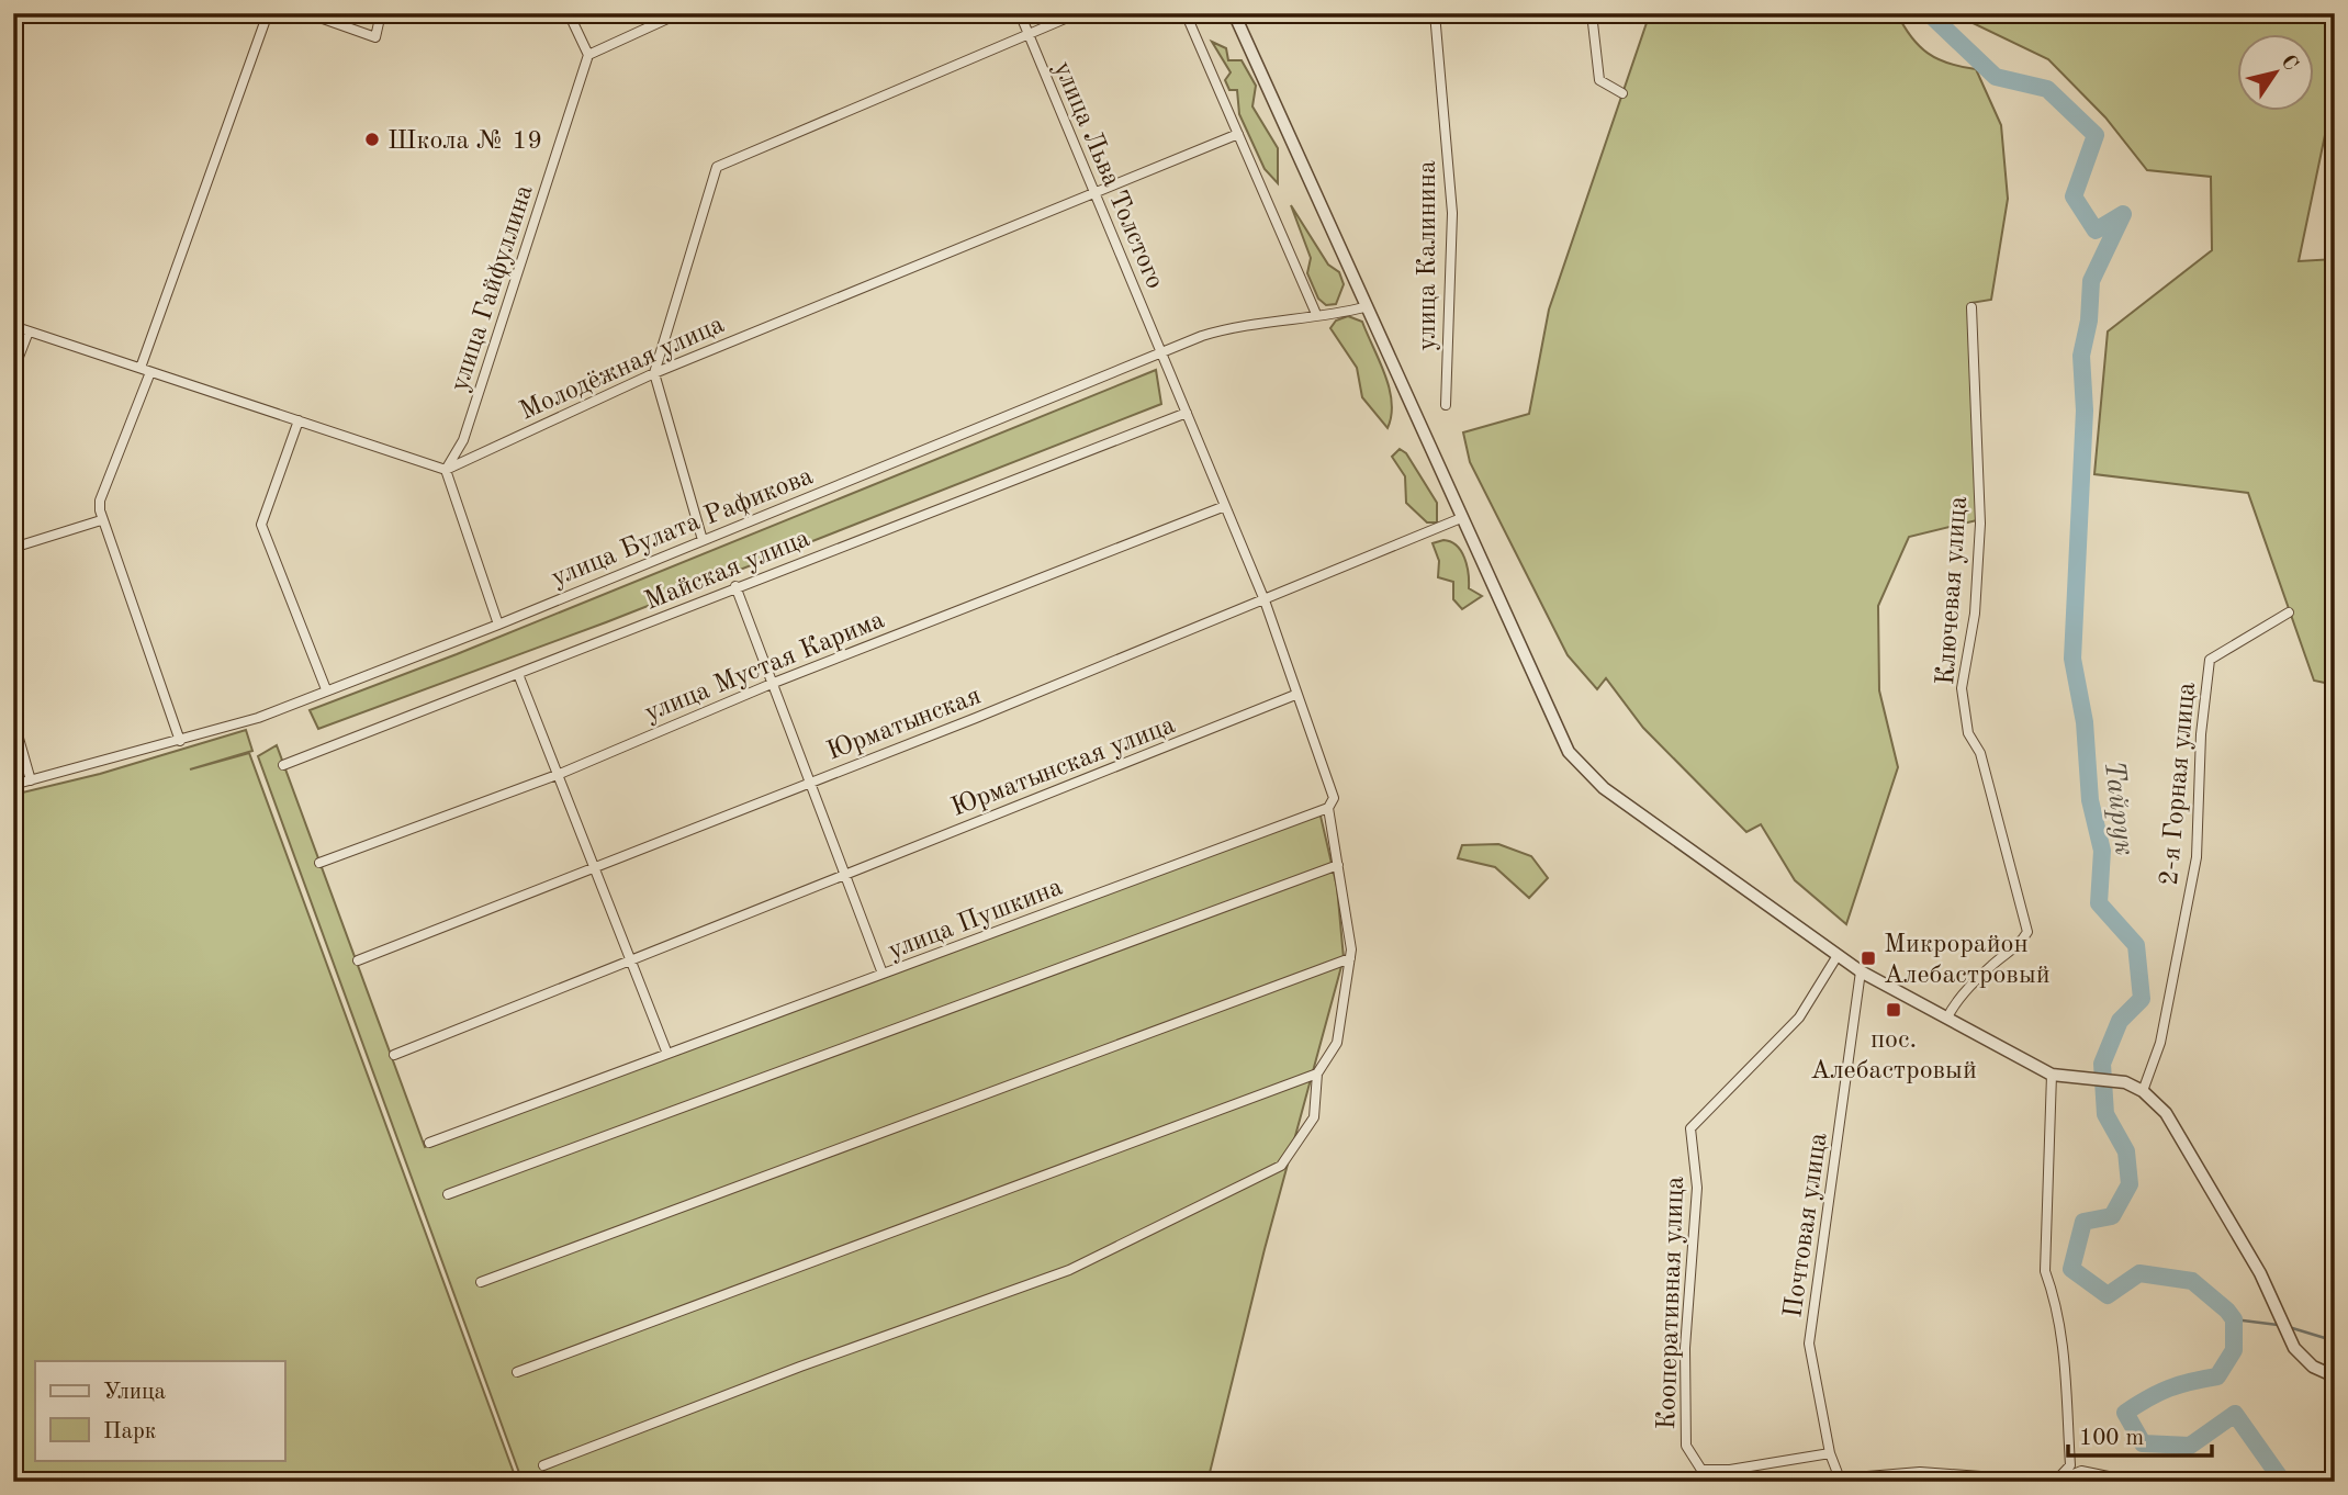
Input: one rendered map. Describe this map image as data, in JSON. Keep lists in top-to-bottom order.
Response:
{
  "streets": {
    "street": [
      "улица Льва Толстого",
      "улица Калинина",
      "улица Гайфуллина",
      "Молодёжная улица",
      "улица Булата Рафикова",
      "Майская улица",
      "Ключевая улица",
      "улица Мустая Карима",
      "Юрматынская",
      "Юрматынская улица",
      "2-я Горная улица",
      "улица Пушкина",
      "Почтовая улица",
      "Кооперативная улица"
    ]
  },
  "crossings": [
    ["улица Льва Толстого", "Молодёжная улица"],
    ["улица Льва Толстого", "улица Булата Рафикова"],
    ["улица Льва Толстого", "Майская улица"],
    ["улица Льва Толстого", "улица Мустая Карима"],
    ["улица Льва Толстого", "Юрматынская"],
    ["улица Гайфуллина", "Молодёжная улица"]
  ],
  "water": ["Тайрук"],
  "places": {
    "other": ["Школа № 19"],
    "transit": ["Микрорайон Алебастровый", "пос. Алебастровый"]
  },
  "legend": ["Улица", "Парк"],
  "scale_bar": "100 m",
  "north": "top right"
}
